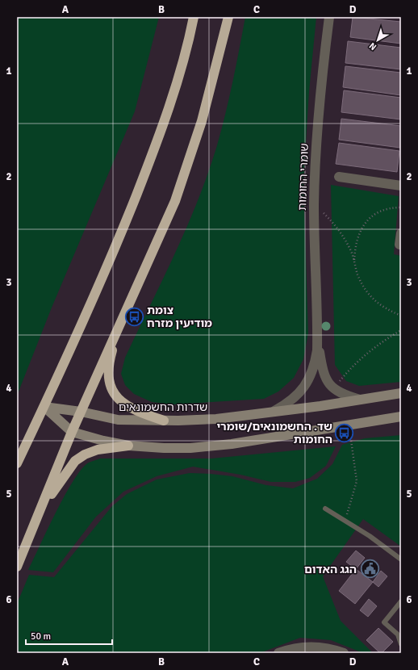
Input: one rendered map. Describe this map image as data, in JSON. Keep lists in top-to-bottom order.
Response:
{
  "streets": {
    "main road": ["שדרות החשמונאים"],
    "street": ["שומרי החומות"]
  },
  "crossings": [
    ["שומרי החומות", "שדרות החשמונאים"]
  ],
  "places": {
    "bus stop": ["צומת מודיעין מזרח", "שד. החשמונאים/שומרי החומות"],
    "public building": ["הגג האדום"]
  },
  "scale_bar": "50 m",
  "north": "bottom left",
  "grid": {
    "columns": [
      "A",
      "B",
      "C",
      "D"
    ],
    "rows": [
      "1",
      "2",
      "3",
      "4",
      "5",
      "6"
    ]
  }
}
